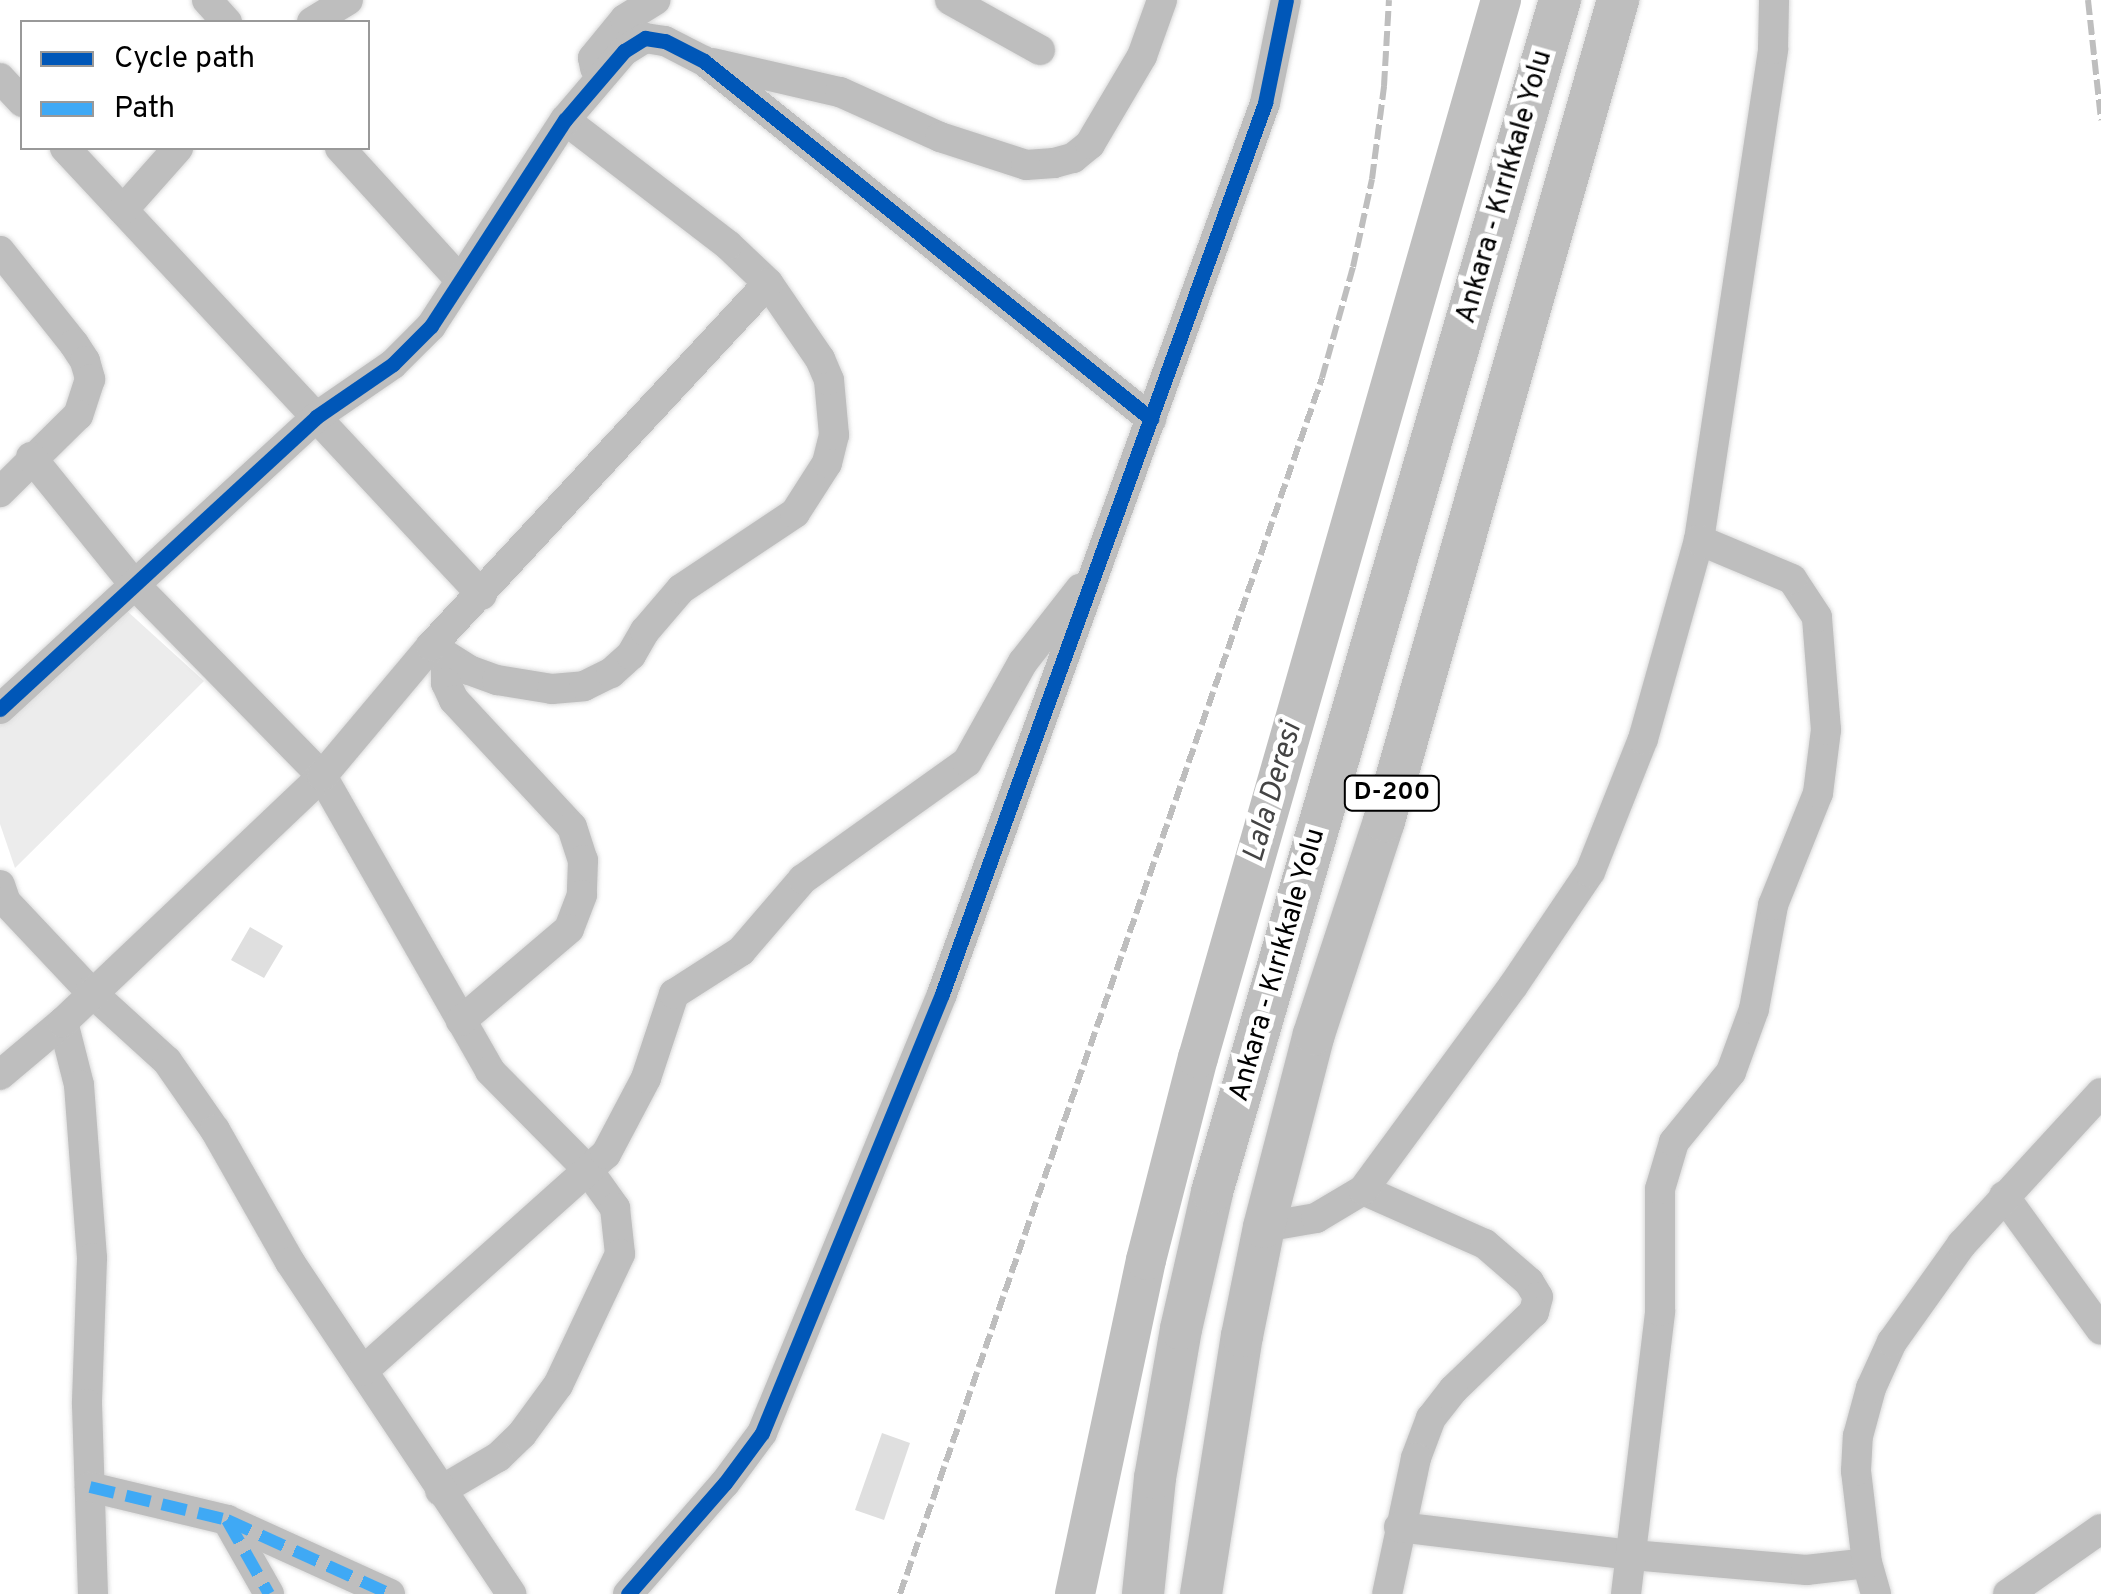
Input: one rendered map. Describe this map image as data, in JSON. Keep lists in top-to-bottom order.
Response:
{
  "streets": {
    "highway": ["Ankara - Kırıkkale Yolu", "D-200"]
  },
  "water": ["Lala Deresi"],
  "legend": ["Cycle path", "Path"]
}
